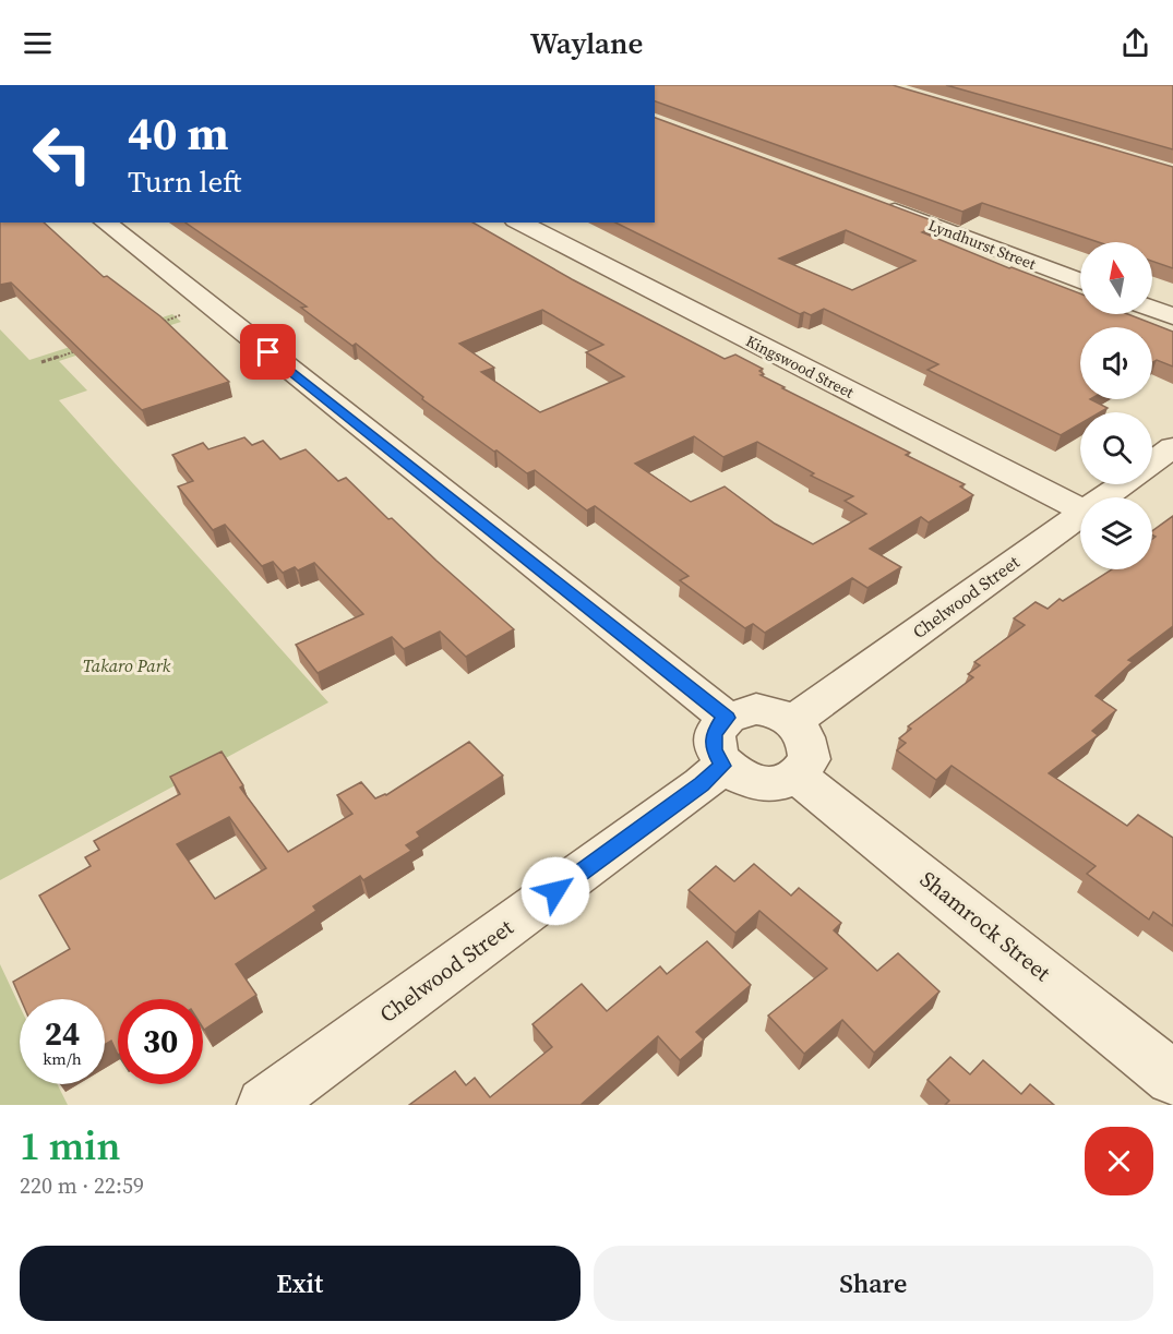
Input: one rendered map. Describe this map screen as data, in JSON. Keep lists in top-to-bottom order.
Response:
{
  "streets": {
    "street": [
      "Lyndhurst Street",
      "Kingswood Street",
      "Chelwood Street",
      "Shamrock Street"
    ]
  },
  "crossings": [
    ["Chelwood Street", "Shamrock Street"]
  ],
  "parks": ["Takaro Park"],
  "north": "top",
  "page": {
    "header": "Waylane",
    "turn": ["40 m", "Turn left"],
    "speed": "24 km/h",
    "limit": "30",
    "heading": ["1 min", "220 m · 22:59"],
    "buttons": ["Exit", "Share"]
  }
}
